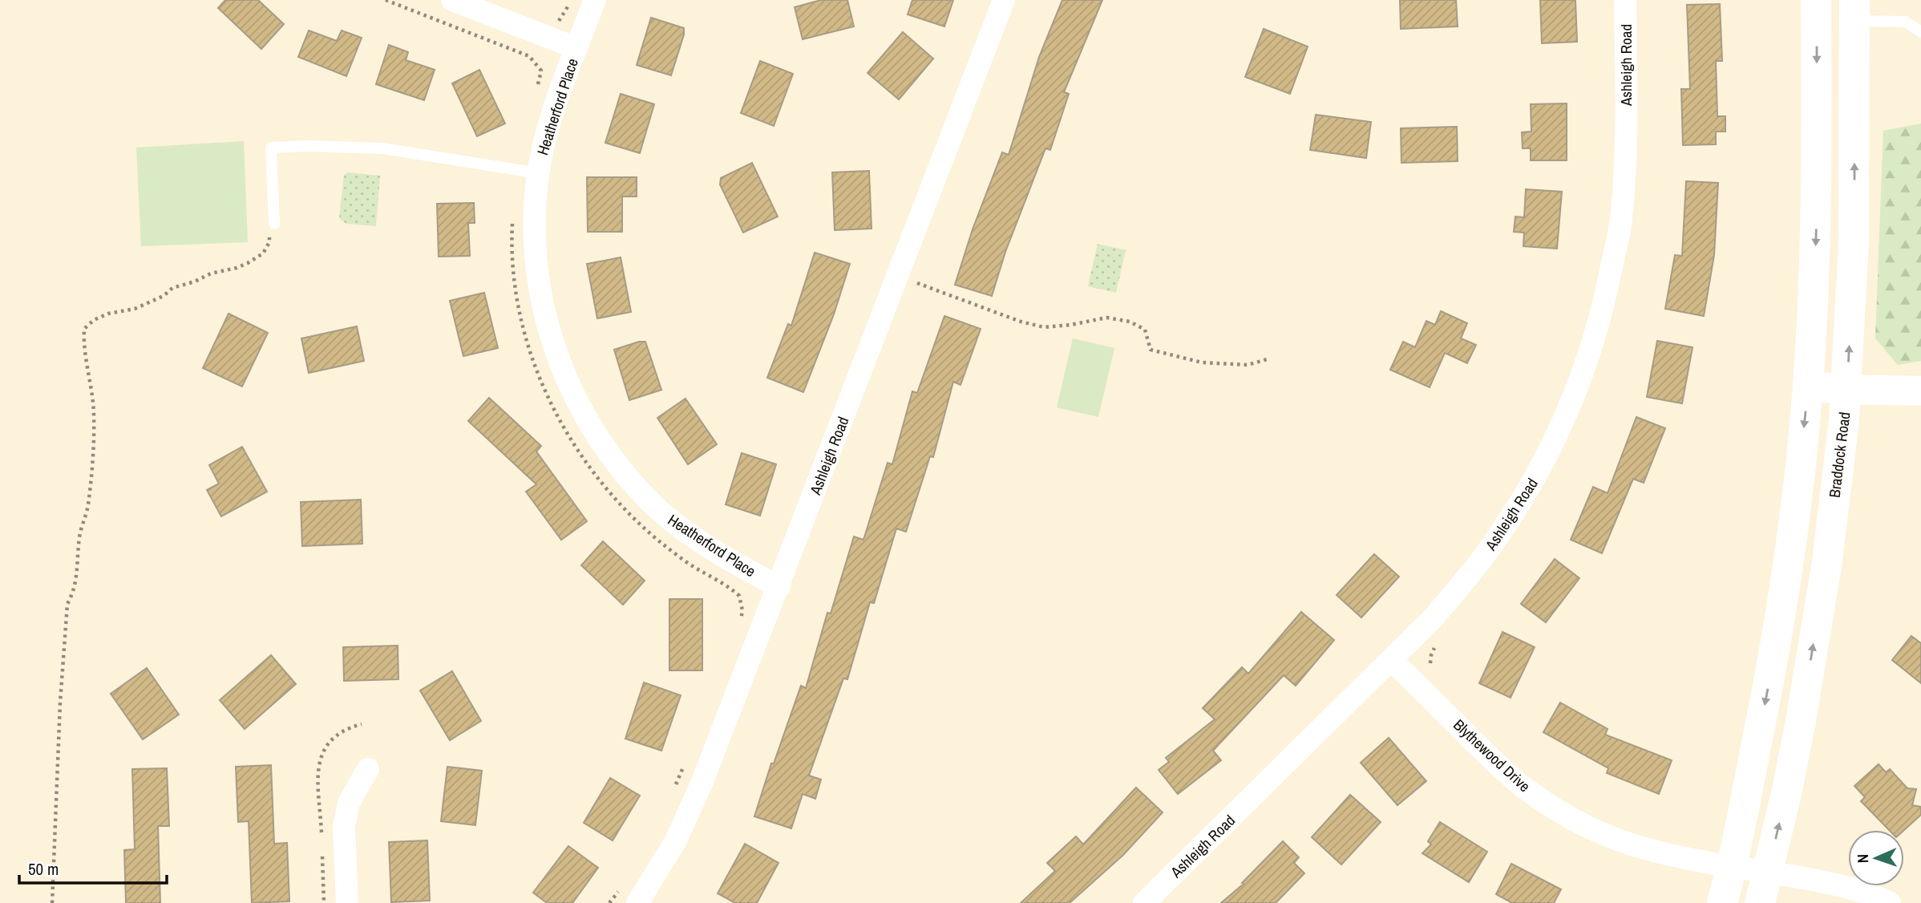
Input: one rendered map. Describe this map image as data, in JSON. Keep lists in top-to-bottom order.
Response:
{
  "streets": {
    "main road": ["Braddock Road"],
    "street": ["Ashleigh Road", "Heatherford Place", "Blythewood Drive"]
  },
  "crossings": [
    ["Ashleigh Road", "Heatherford Place"],
    ["Ashleigh Road", "Blythewood Drive"],
    ["Braddock Road", "Blythewood Drive"]
  ],
  "scale_bar": "50 m",
  "north": "left"
}
